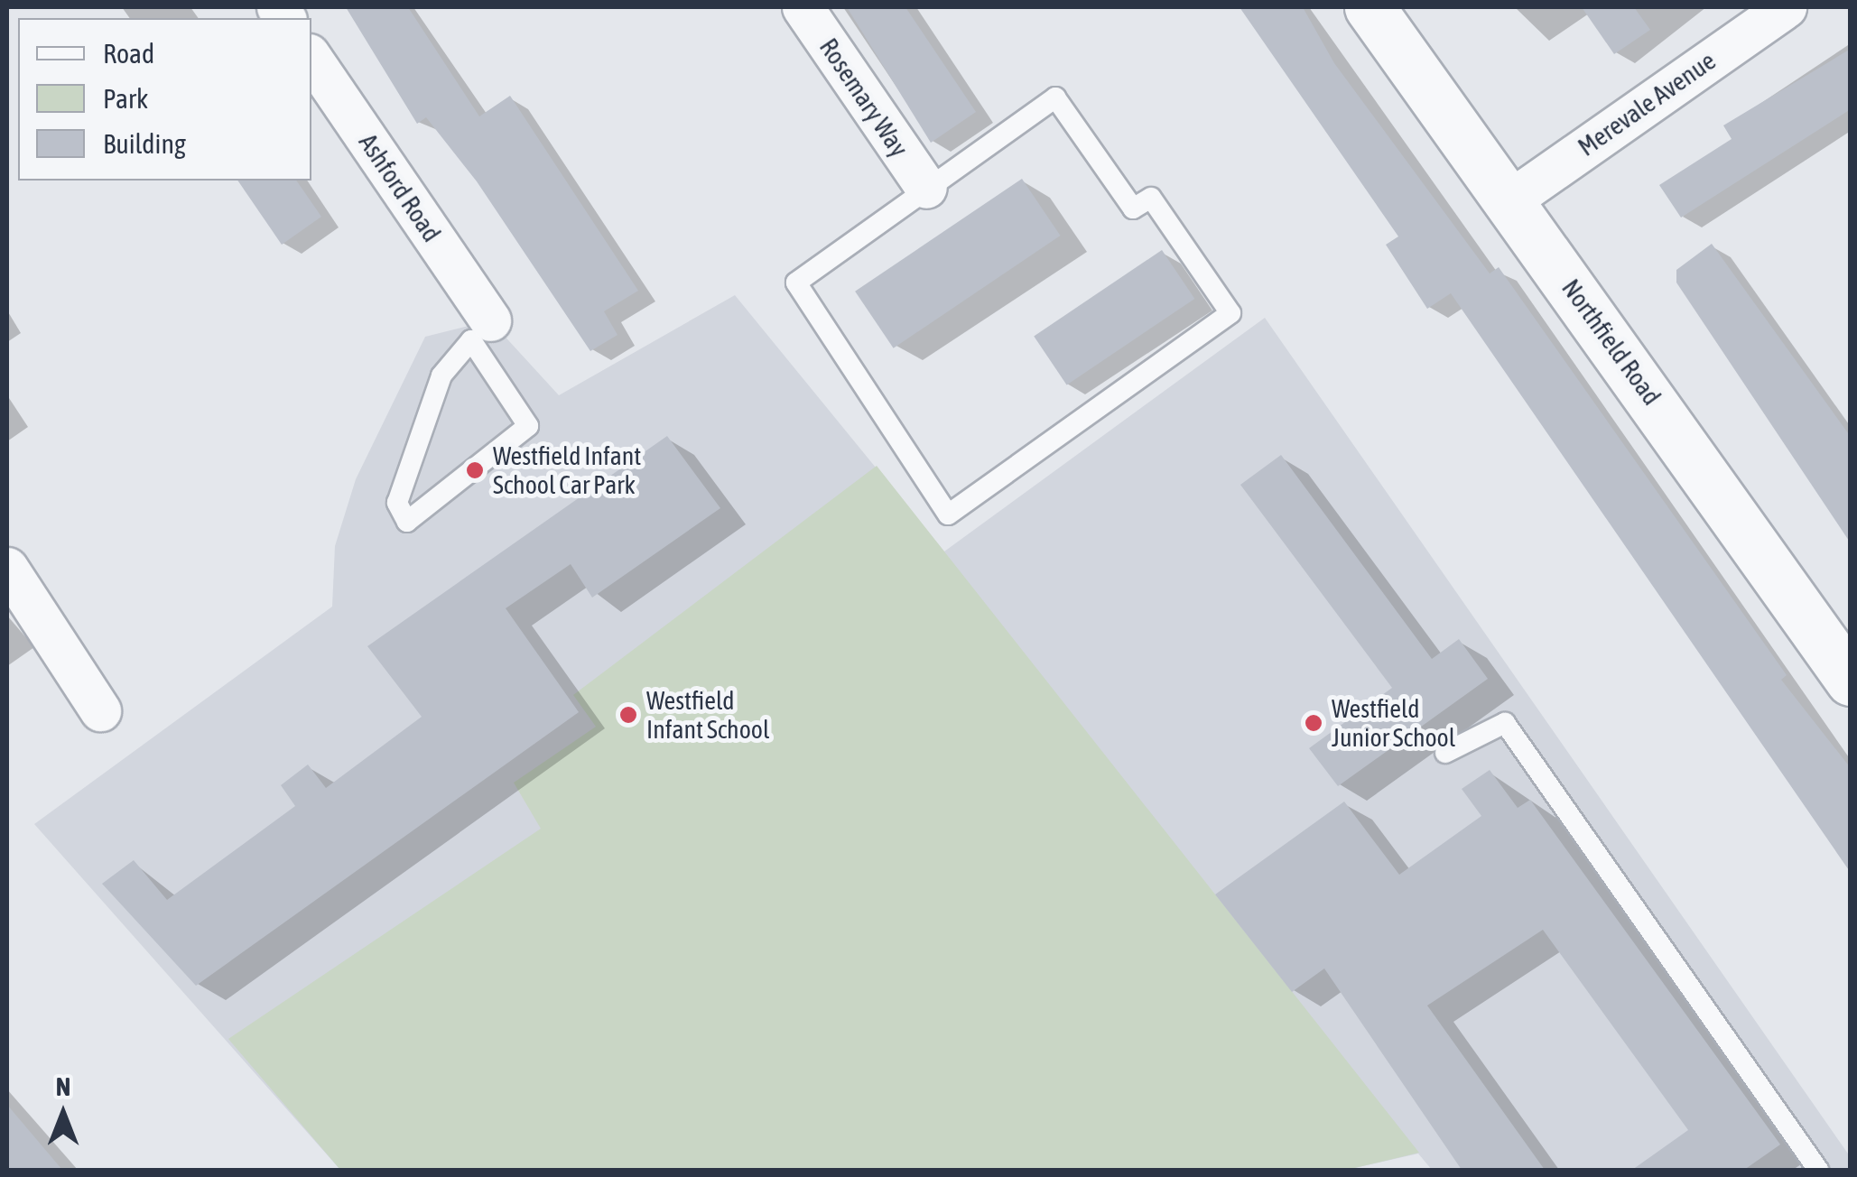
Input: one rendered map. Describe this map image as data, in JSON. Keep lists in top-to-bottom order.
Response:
{
  "streets": {
    "street": [
      "Rosemary Way",
      "Merevale Avenue",
      "Ashford Road",
      "Northfield Road"
    ]
  },
  "crossings": [
    ["Merevale Avenue", "Northfield Road"]
  ],
  "places": ["Westfield Infant School Car Park", "Westfield Infant School", "Westfield Junior School"],
  "legend": ["Road", "Park", "Building"],
  "north": "top"
}
